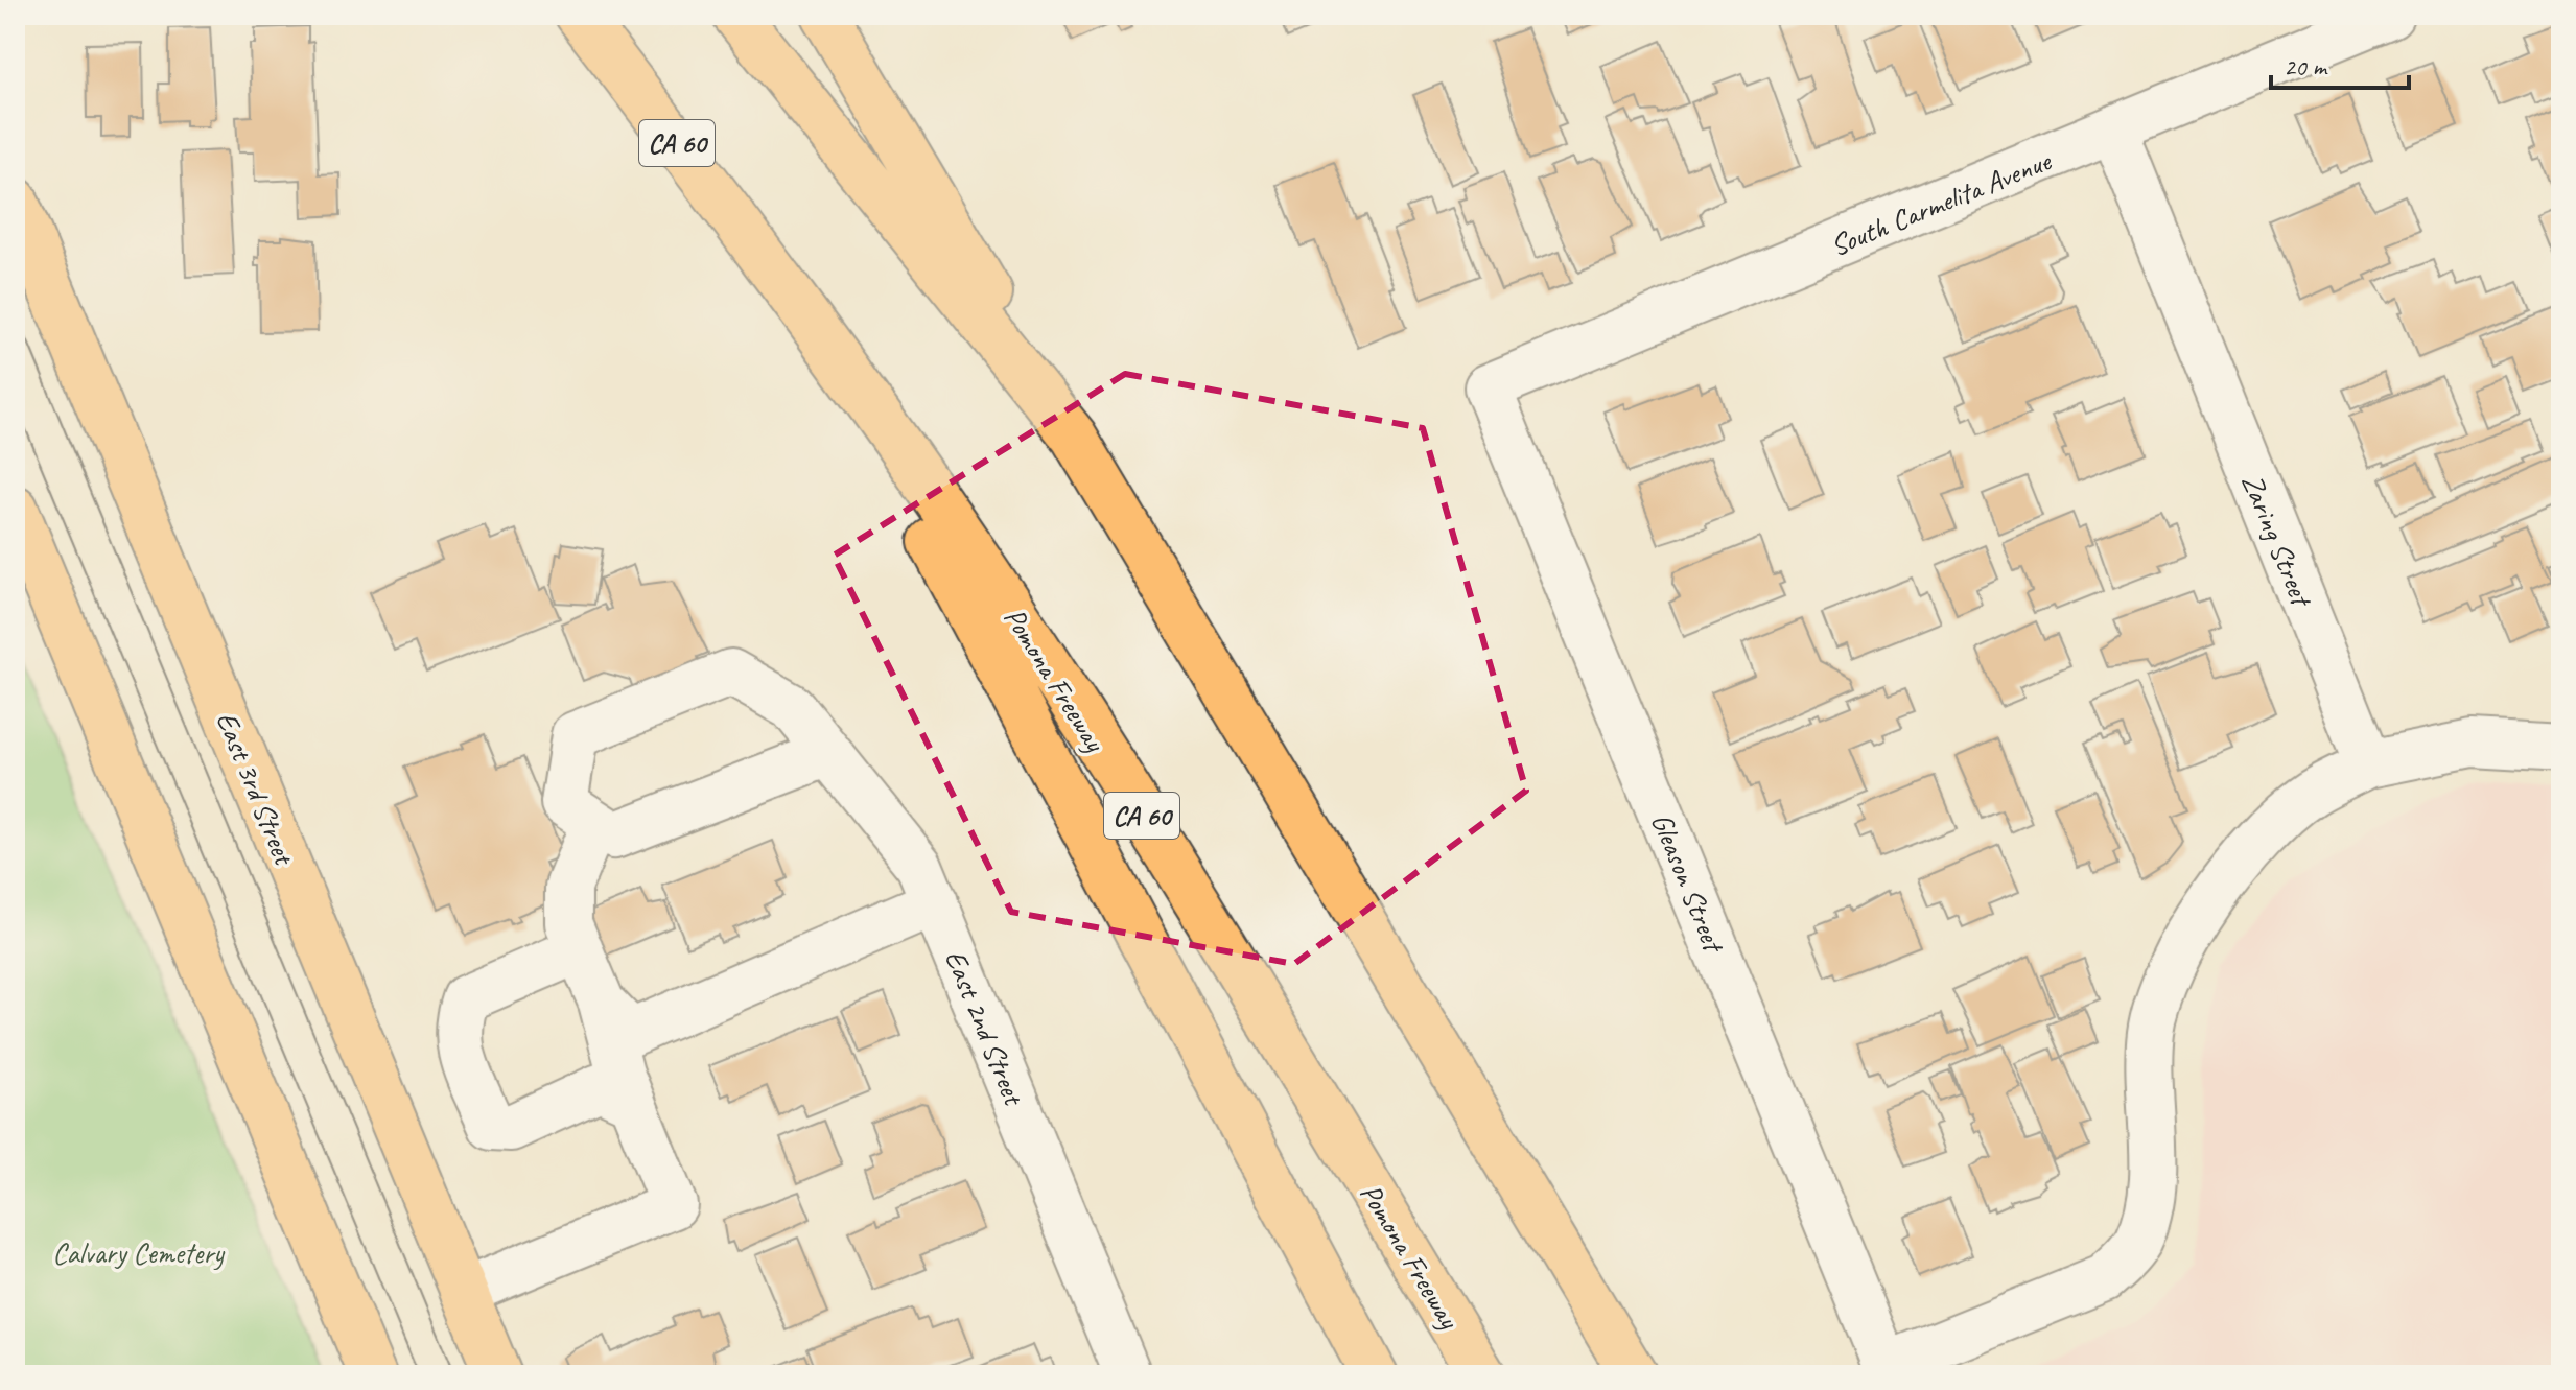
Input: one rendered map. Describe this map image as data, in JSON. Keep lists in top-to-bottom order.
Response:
{
  "streets": {
    "main road": ["CA 60", "Pomona Freeway", "East 3rd Street"],
    "street": [
      "South Carmelita Avenue",
      "Zaring Street",
      "Gleason Street",
      "East 2nd Street"
    ]
  },
  "crossings": [
    ["South Carmelita Avenue", "Zaring Street"],
    ["South Carmelita Avenue", "Gleason Street"]
  ],
  "parks": ["Calvary Cemetery"],
  "scale_bar": "20 m"
}
